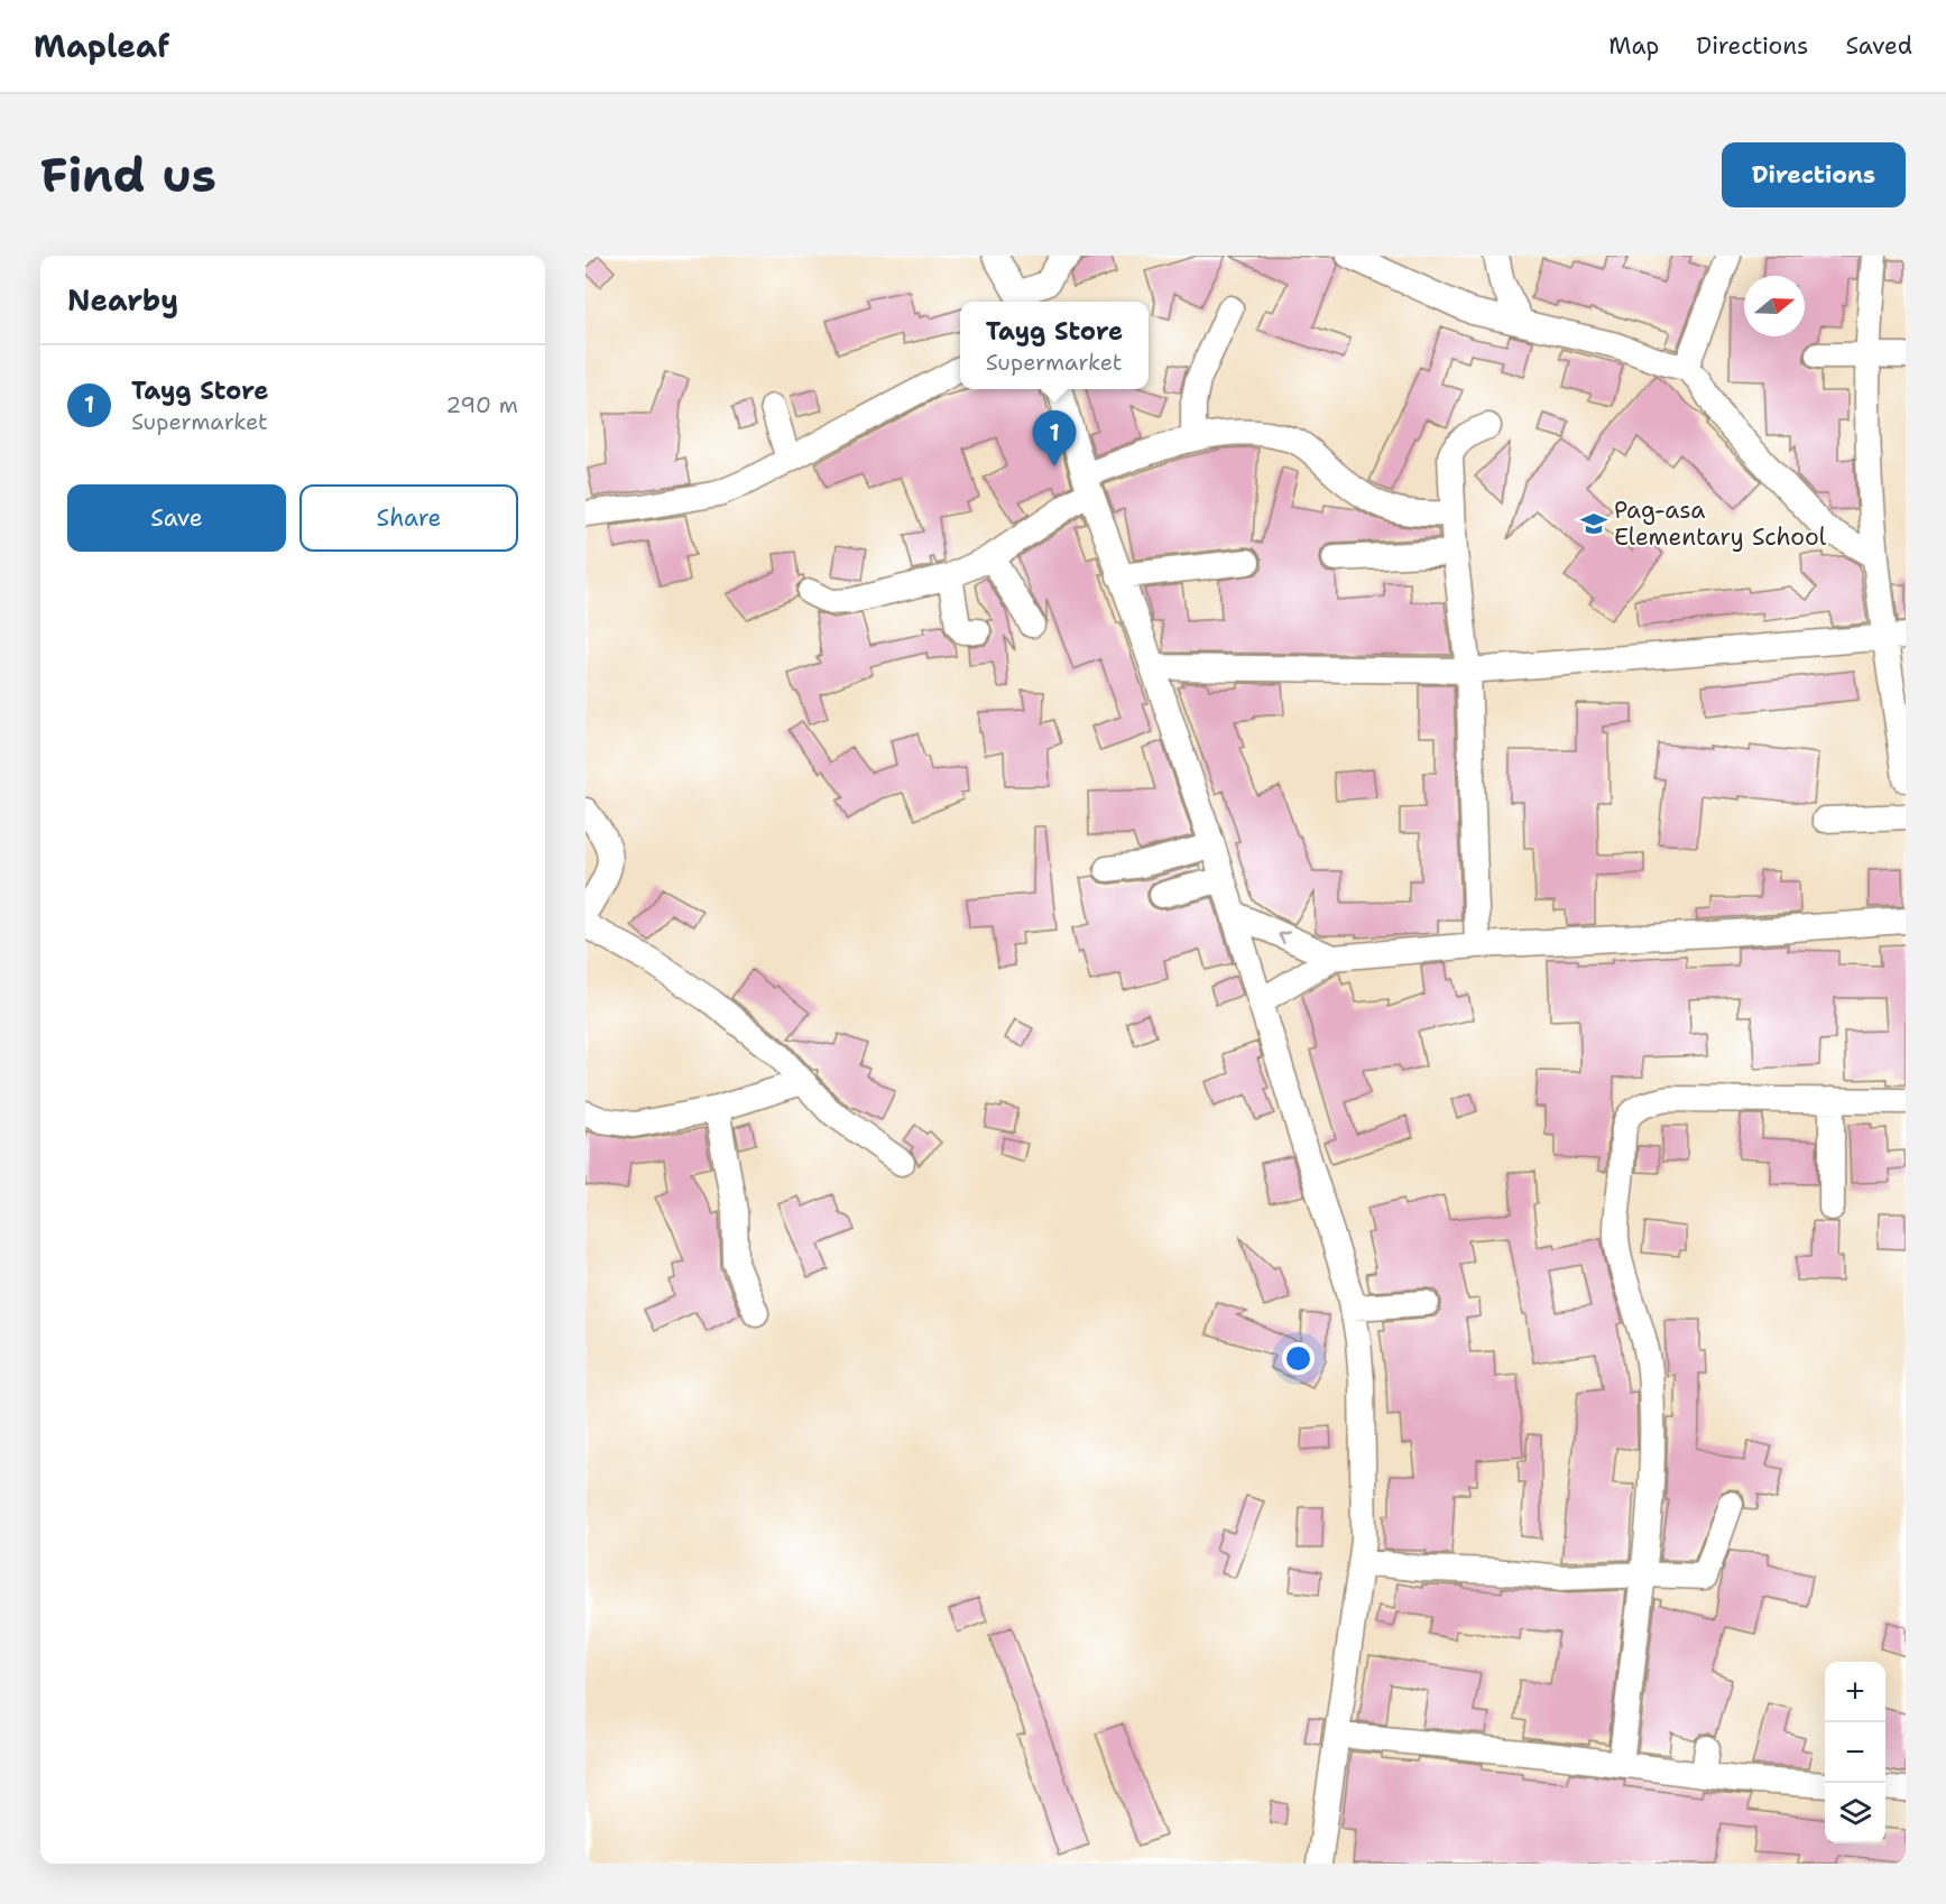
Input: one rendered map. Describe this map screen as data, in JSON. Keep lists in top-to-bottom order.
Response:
{
  "places": {
    "school or university": ["Pag-asa Elementary School"]
  },
  "north": "right",
  "page": {
    "header": "Mapleaf",
    "nav": ["Map", "Directions", "Saved"],
    "buttons": [
      "Directions",
      ["Save", "Share"]
    ],
    "title": "Find us",
    "heading": "Nearby",
    "popup": ["Tayg Store", "Supermarket"],
    "list": [
      {
        "mark": "1",
        "name": "Tayg Store",
        "note": "Supermarket",
        "value": "290 m"
      }
    ],
    "pins": "1",
    "map_buttons": ["+", "−"]
  }
}
